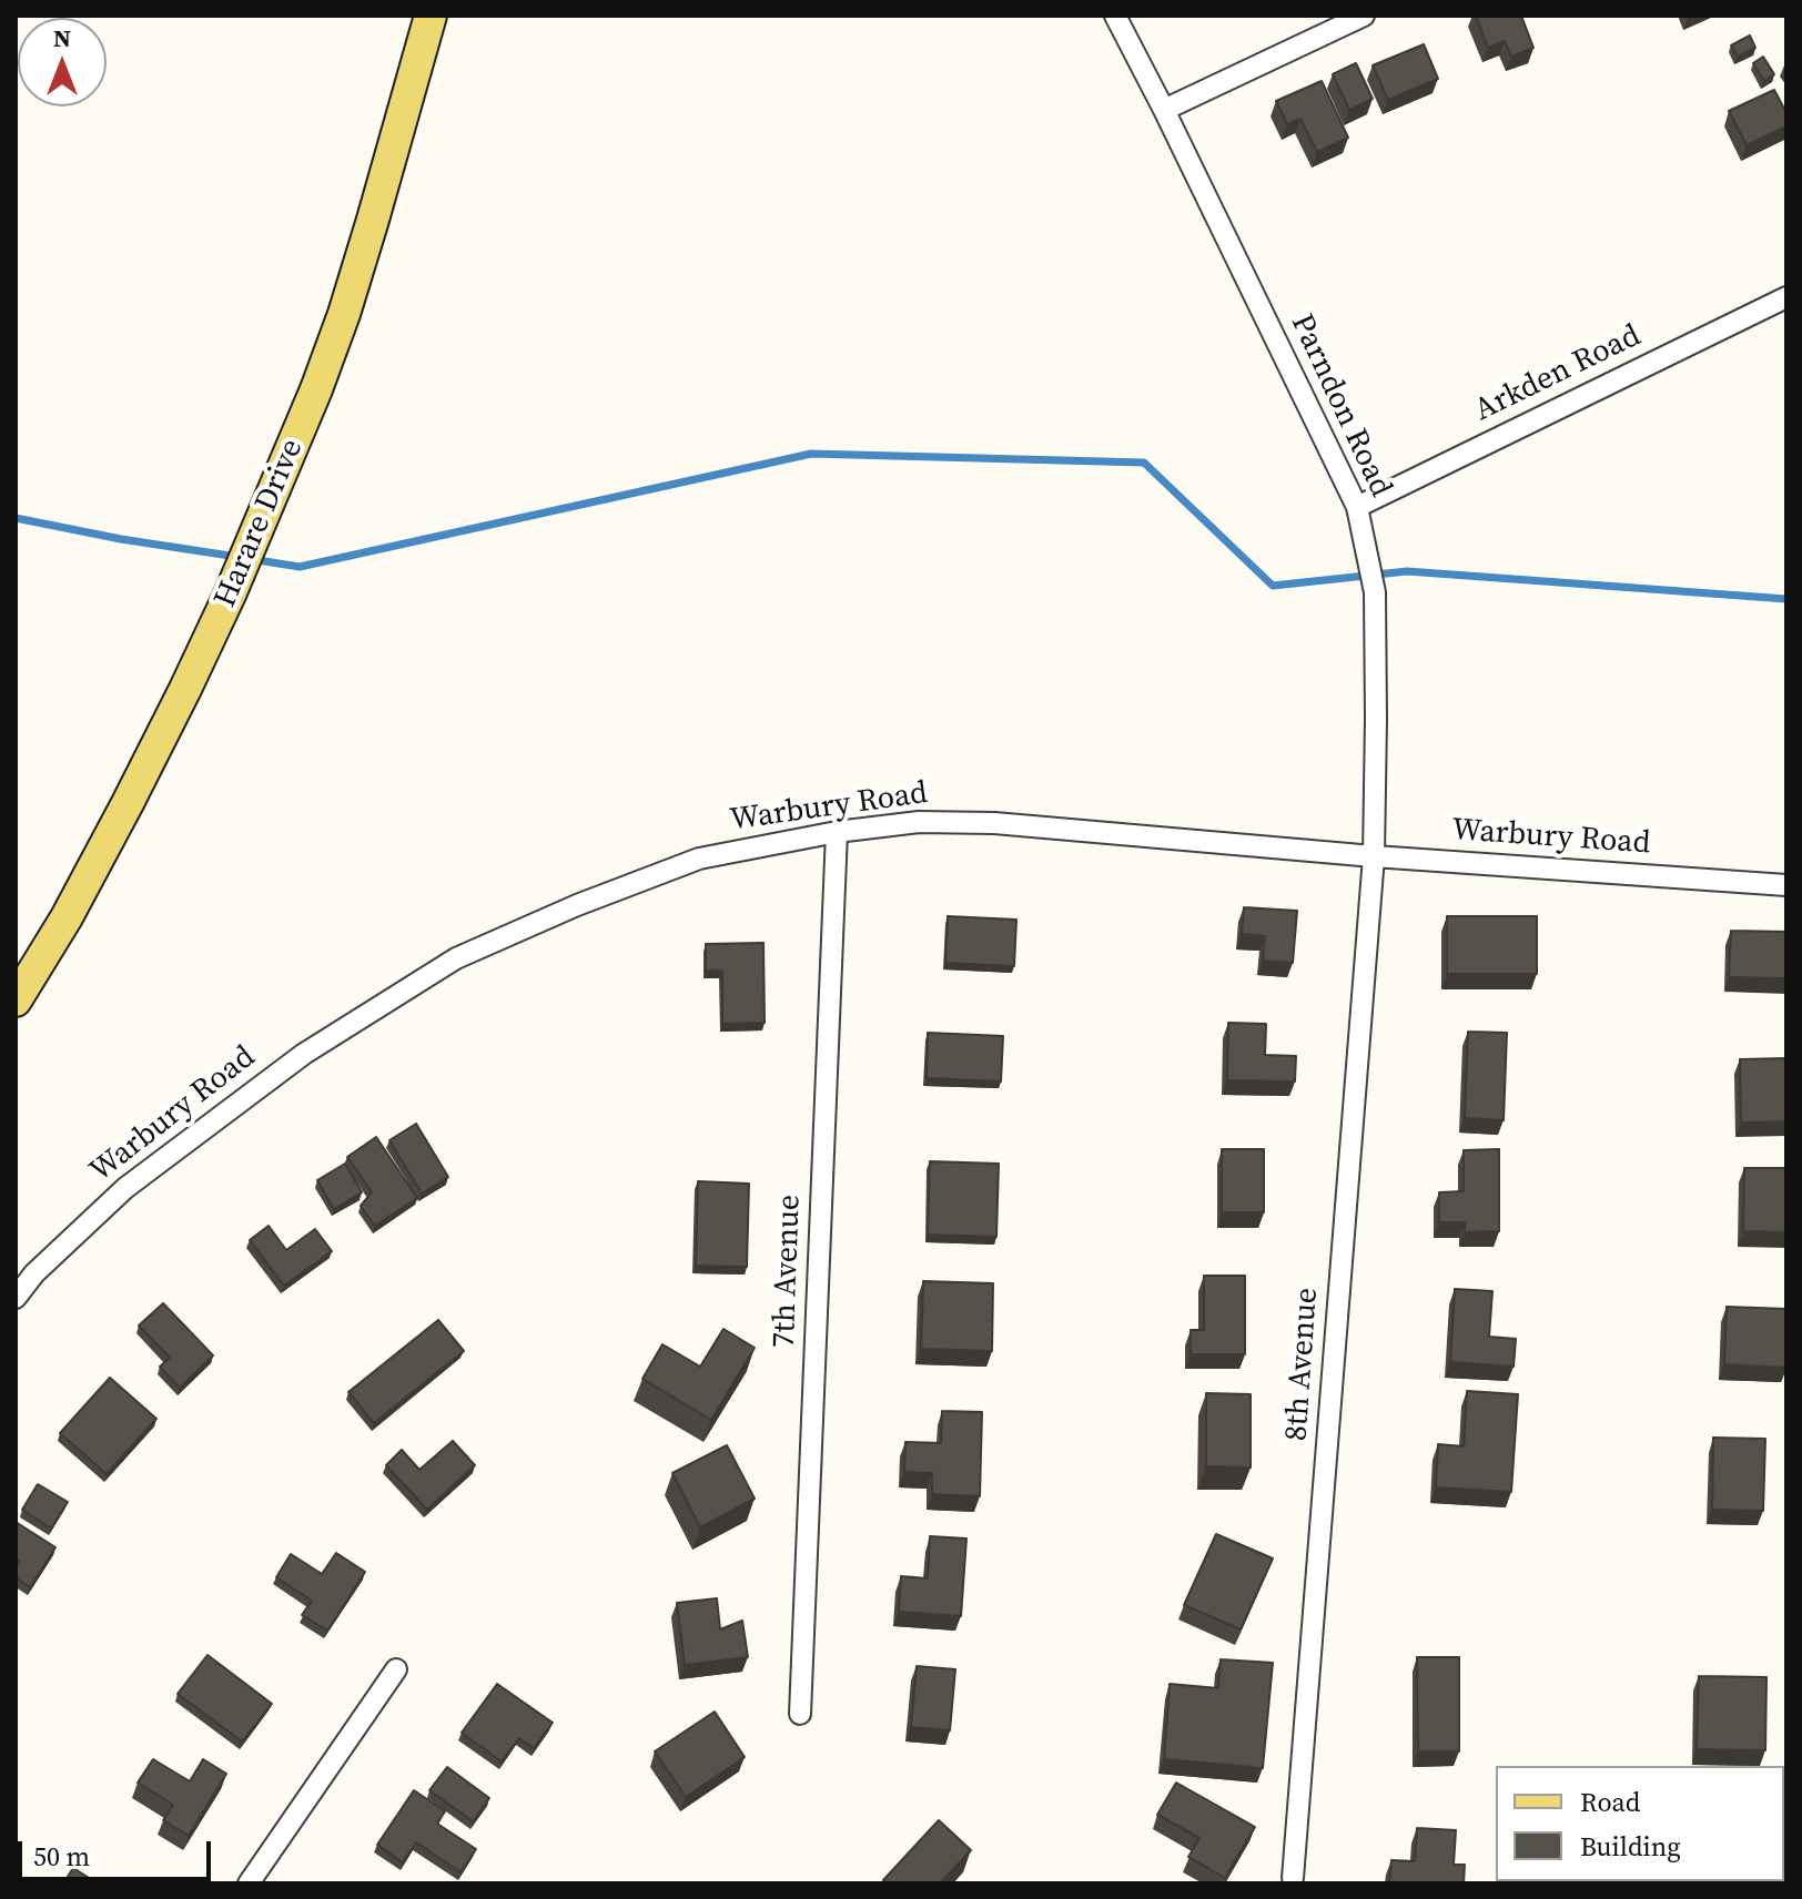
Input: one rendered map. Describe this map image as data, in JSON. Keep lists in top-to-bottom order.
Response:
{
  "streets": {
    "main road": ["Harare Drive"],
    "street": [
      "Arkden Road",
      "Parndon Road",
      "Warbury Road",
      "7th Avenue",
      "8th Avenue"
    ]
  },
  "crossings": [
    ["Arkden Road", "Parndon Road"],
    ["Parndon Road", "Warbury Road"],
    ["Parndon Road", "8th Avenue"],
    ["Warbury Road", "7th Avenue"],
    ["Warbury Road", "8th Avenue"]
  ],
  "legend": ["Road", "Building"],
  "scale_bar": "50 m",
  "north": "top"
}
